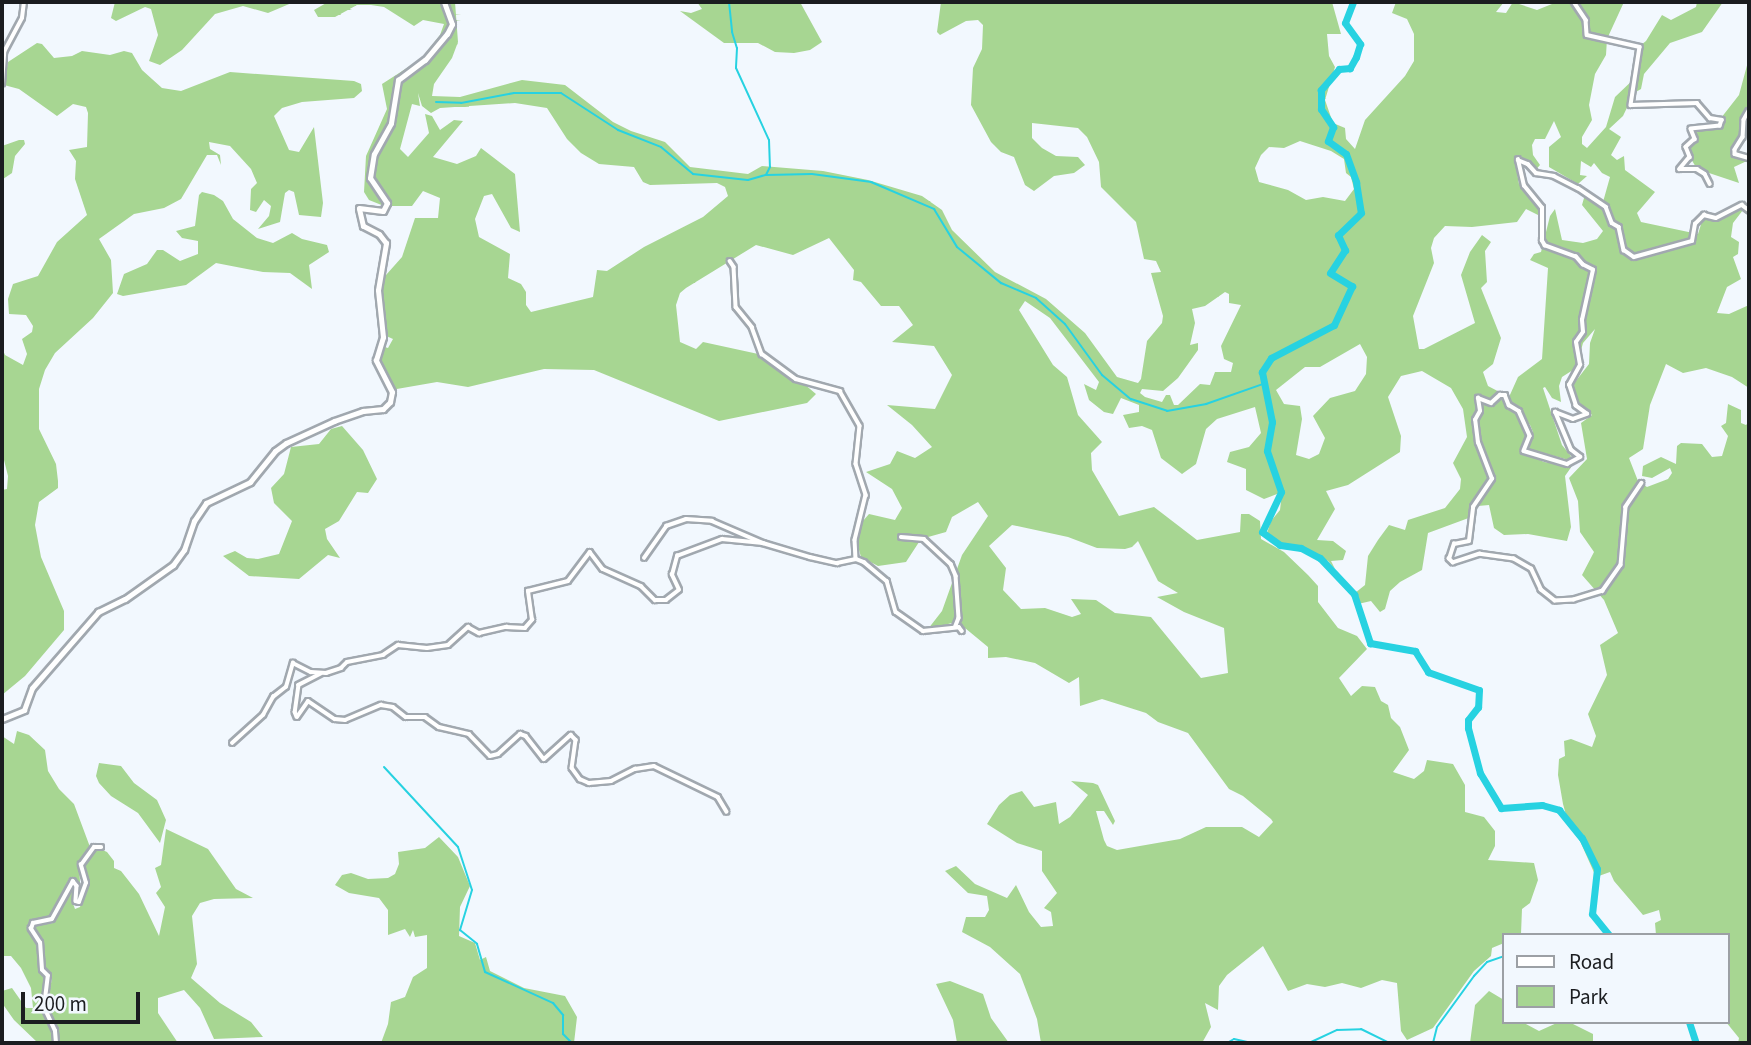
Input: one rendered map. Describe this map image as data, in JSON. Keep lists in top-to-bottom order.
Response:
{
  "legend": ["Road", "Park"],
  "scale_bar": "200 m"
}
